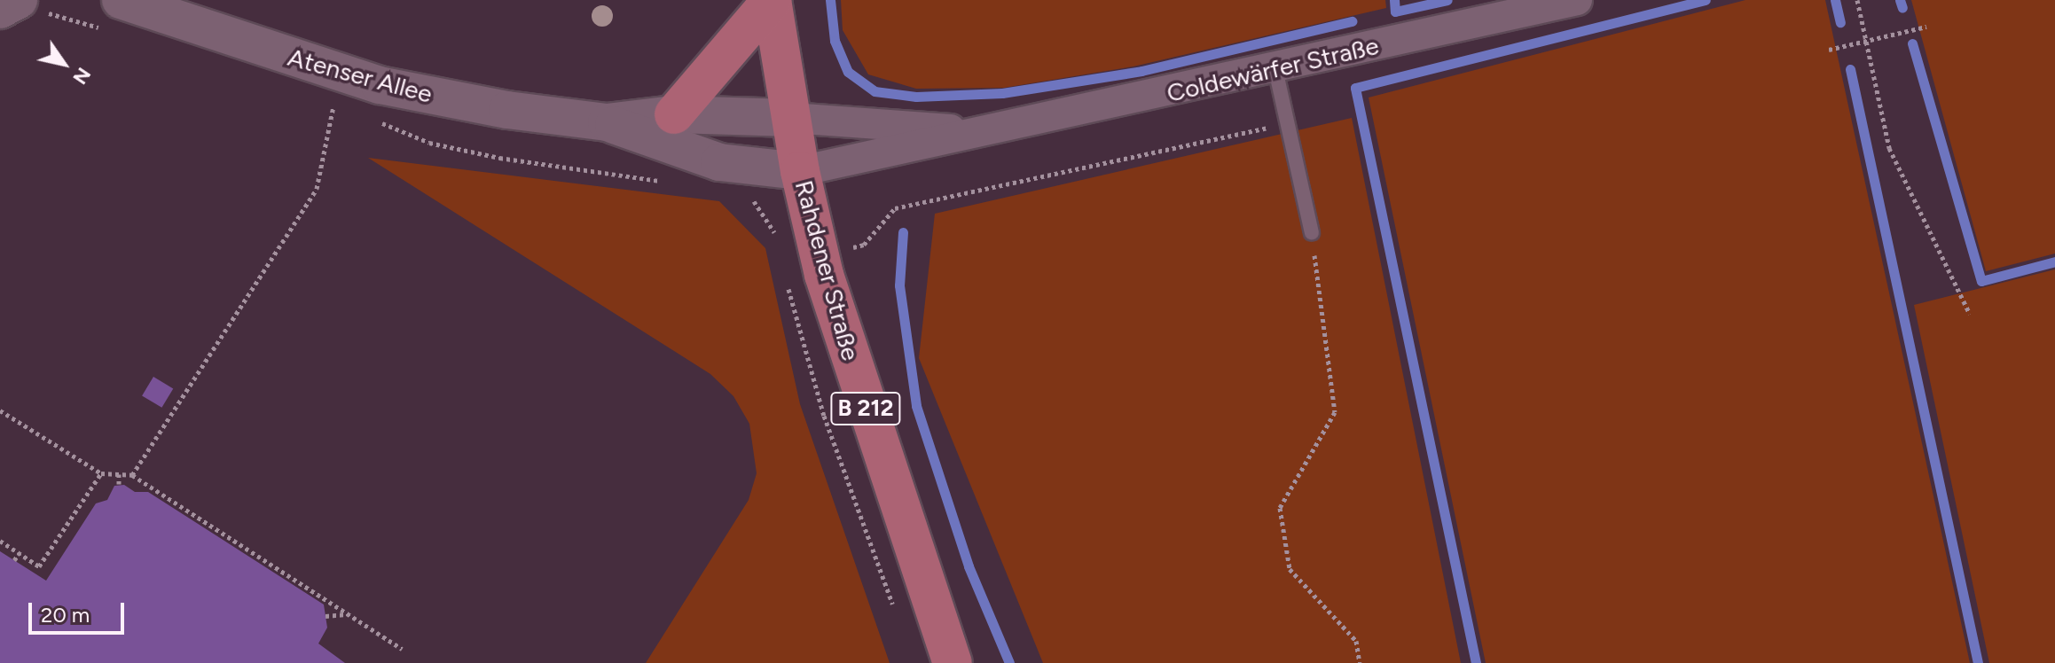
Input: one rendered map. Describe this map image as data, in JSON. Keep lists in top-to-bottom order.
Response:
{
  "streets": {
    "main road": ["Rahdener Straße", "B 212"],
    "street": ["Coldewärfer Straße", "Atenser Allee"]
  },
  "crossings": [
    ["Coldewärfer Straße", "Atenser Allee"],
    ["Coldewärfer Straße", "Rahdener Straße"],
    ["Coldewärfer Straße", "B 212"],
    ["Atenser Allee", "Rahdener Straße"],
    ["Atenser Allee", "B 212"],
    ["Rahdener Straße", "B 212"]
  ],
  "scale_bar": "20 m",
  "north": "bottom right"
}
